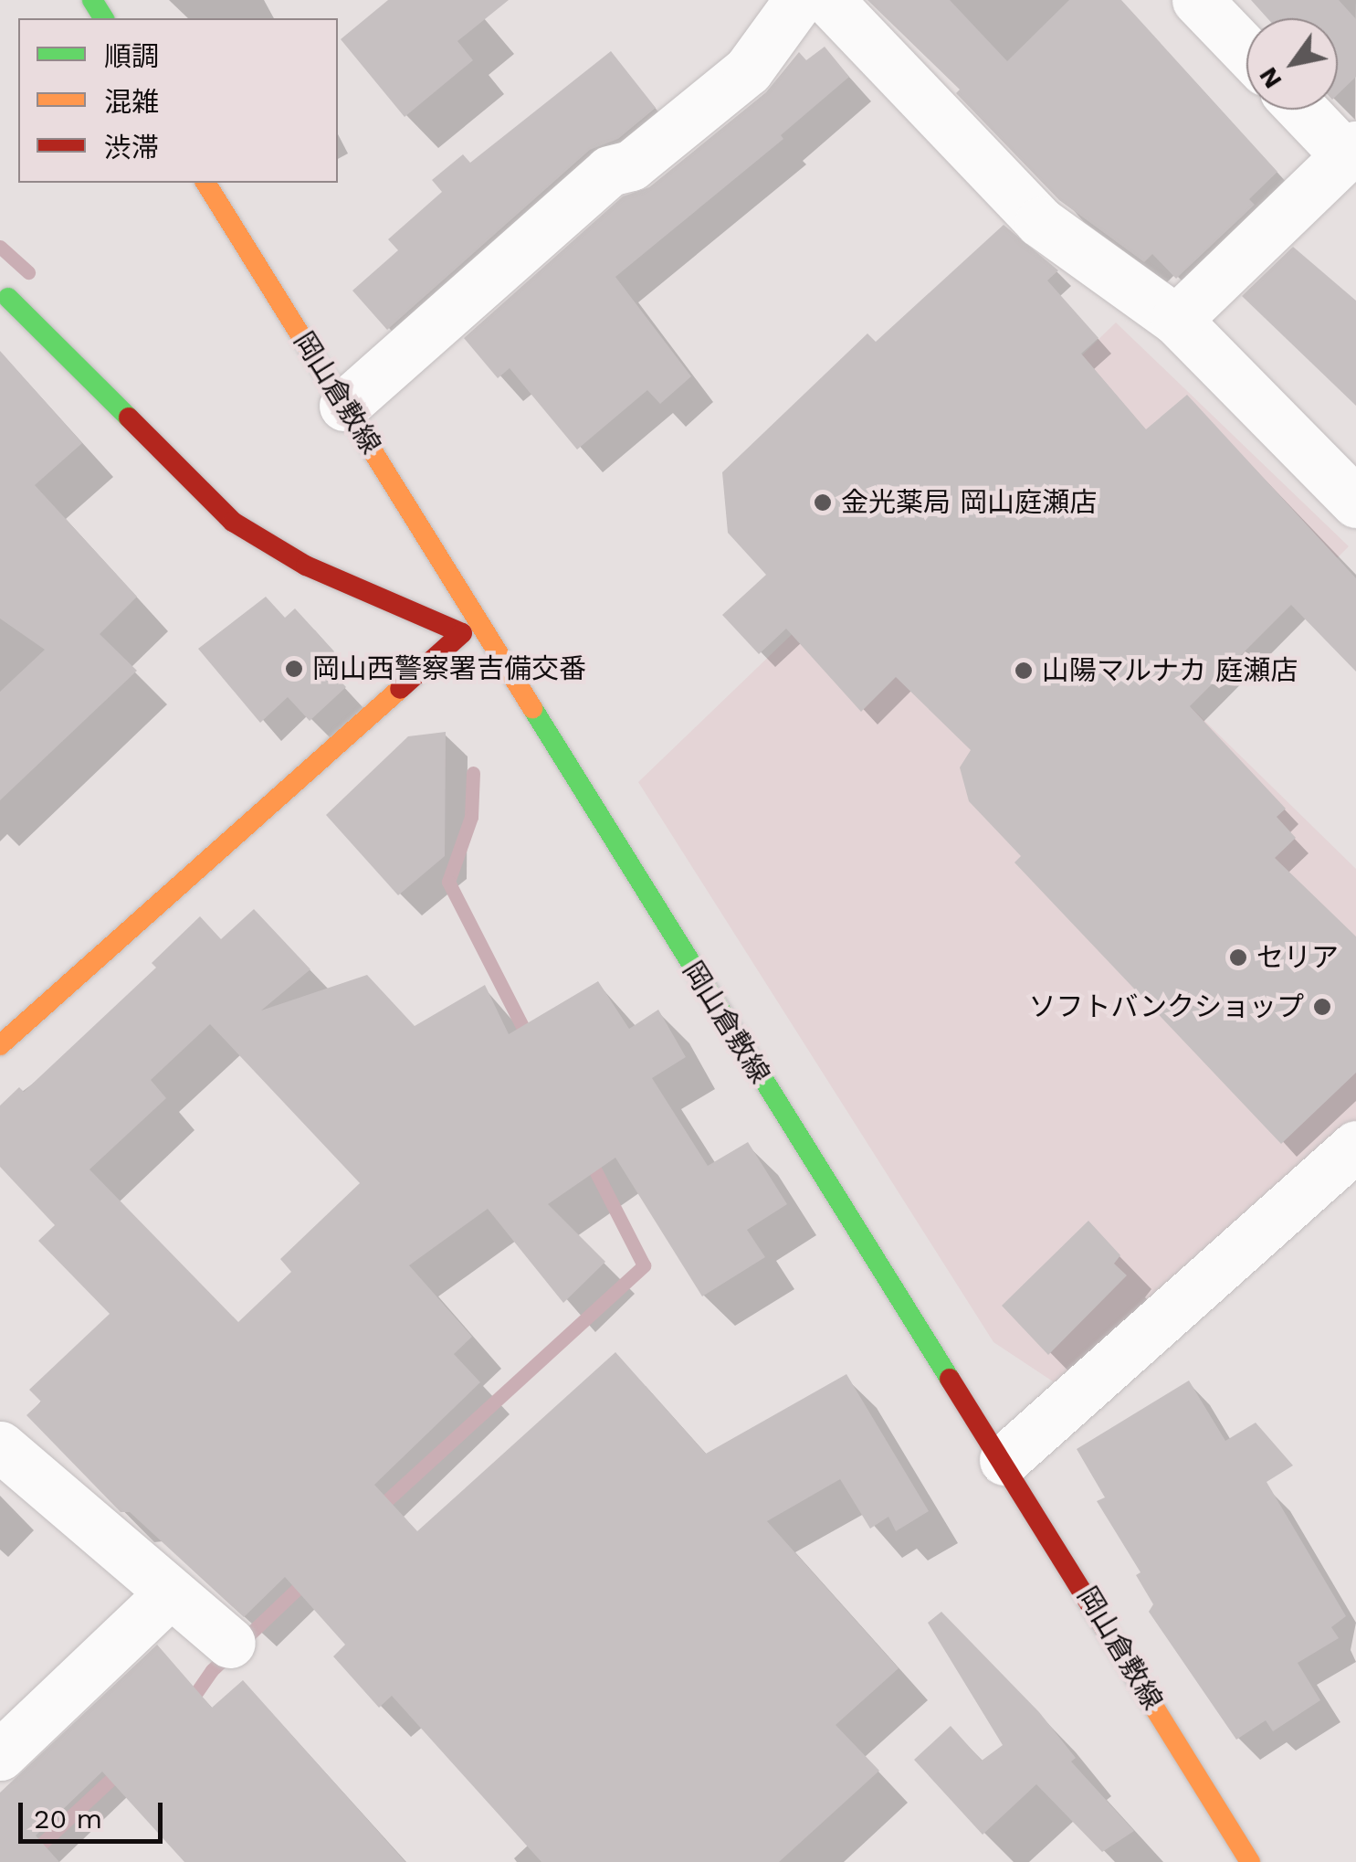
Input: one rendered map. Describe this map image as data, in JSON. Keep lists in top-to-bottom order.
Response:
{
  "streets": {
    "main road": ["岡山倉敷線"]
  },
  "places": [
    "金光薬局 岡山庭瀬店",
    "岡山西警察署吉備交番",
    "山陽マルナカ 庭瀬店",
    "セリア",
    "ソフトバンクショップ"
  ],
  "legend": ["順調", "混雑", "渋滞"],
  "scale_bar": "20 m",
  "north": "bottom left"
}
